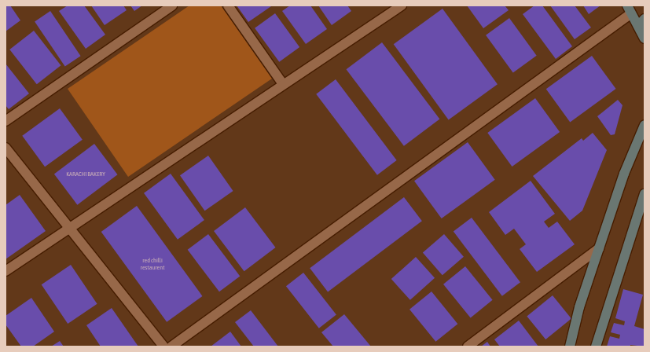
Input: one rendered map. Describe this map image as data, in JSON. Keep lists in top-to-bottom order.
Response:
{
  "house_numbers": ["KARACHI BAKERY", "red chilli restaurent"]
}
